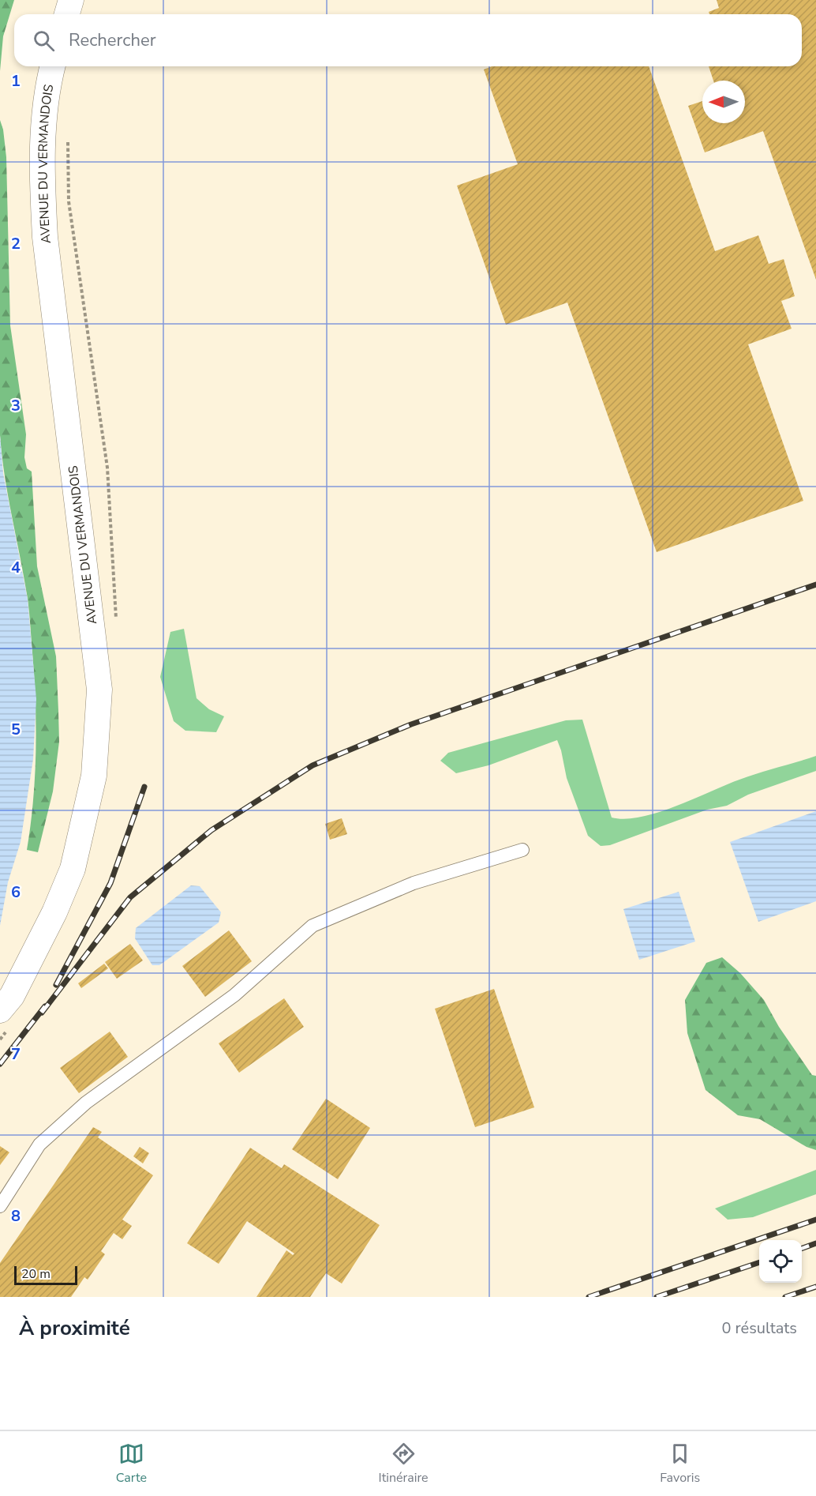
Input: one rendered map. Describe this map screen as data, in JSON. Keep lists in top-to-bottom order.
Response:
{
  "streets": {
    "street": ["AVENUE DU VERMANDOIS"]
  },
  "scale_bar": "20 m",
  "north": "left",
  "page": {
    "search": "Rechercher",
    "scale": "20 m",
    "heading": ["À proximité", "0 résultats"],
    "nav": ["Carte", "Itinéraire", "Favoris"]
  },
  "grid": {
    "rows": [
      "1",
      "2",
      "3",
      "4",
      "5",
      "6",
      "7",
      "8"
    ]
  }
}
